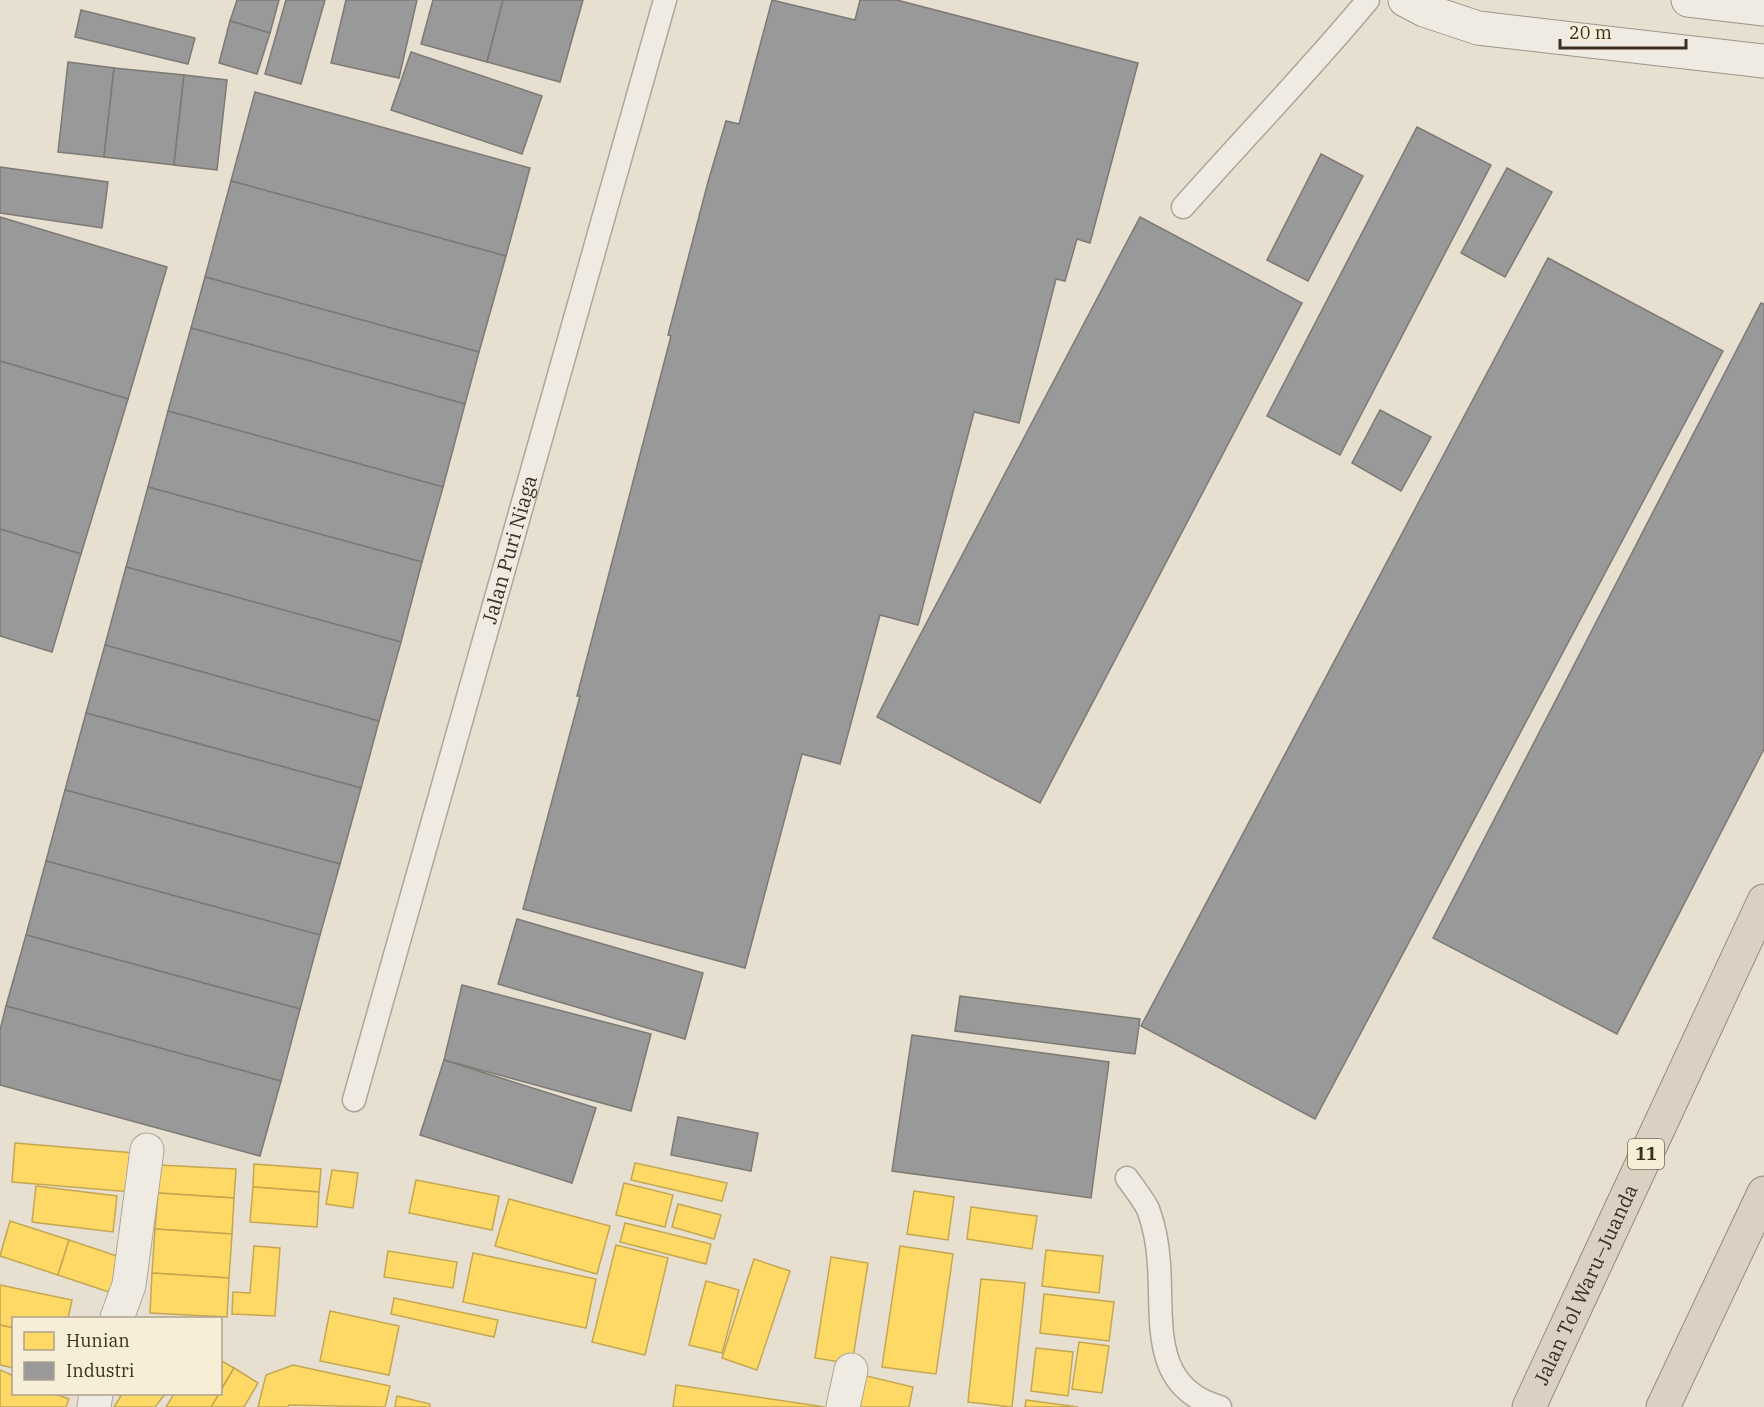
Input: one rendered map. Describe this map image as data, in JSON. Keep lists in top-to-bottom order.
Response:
{
  "streets": {
    "highway": ["11", "Jalan Tol Waru–Juanda"],
    "lane": ["Jalan Puri Niaga"]
  },
  "legend": ["Hunian", "Industri"],
  "scale_bar": "20 m"
}
